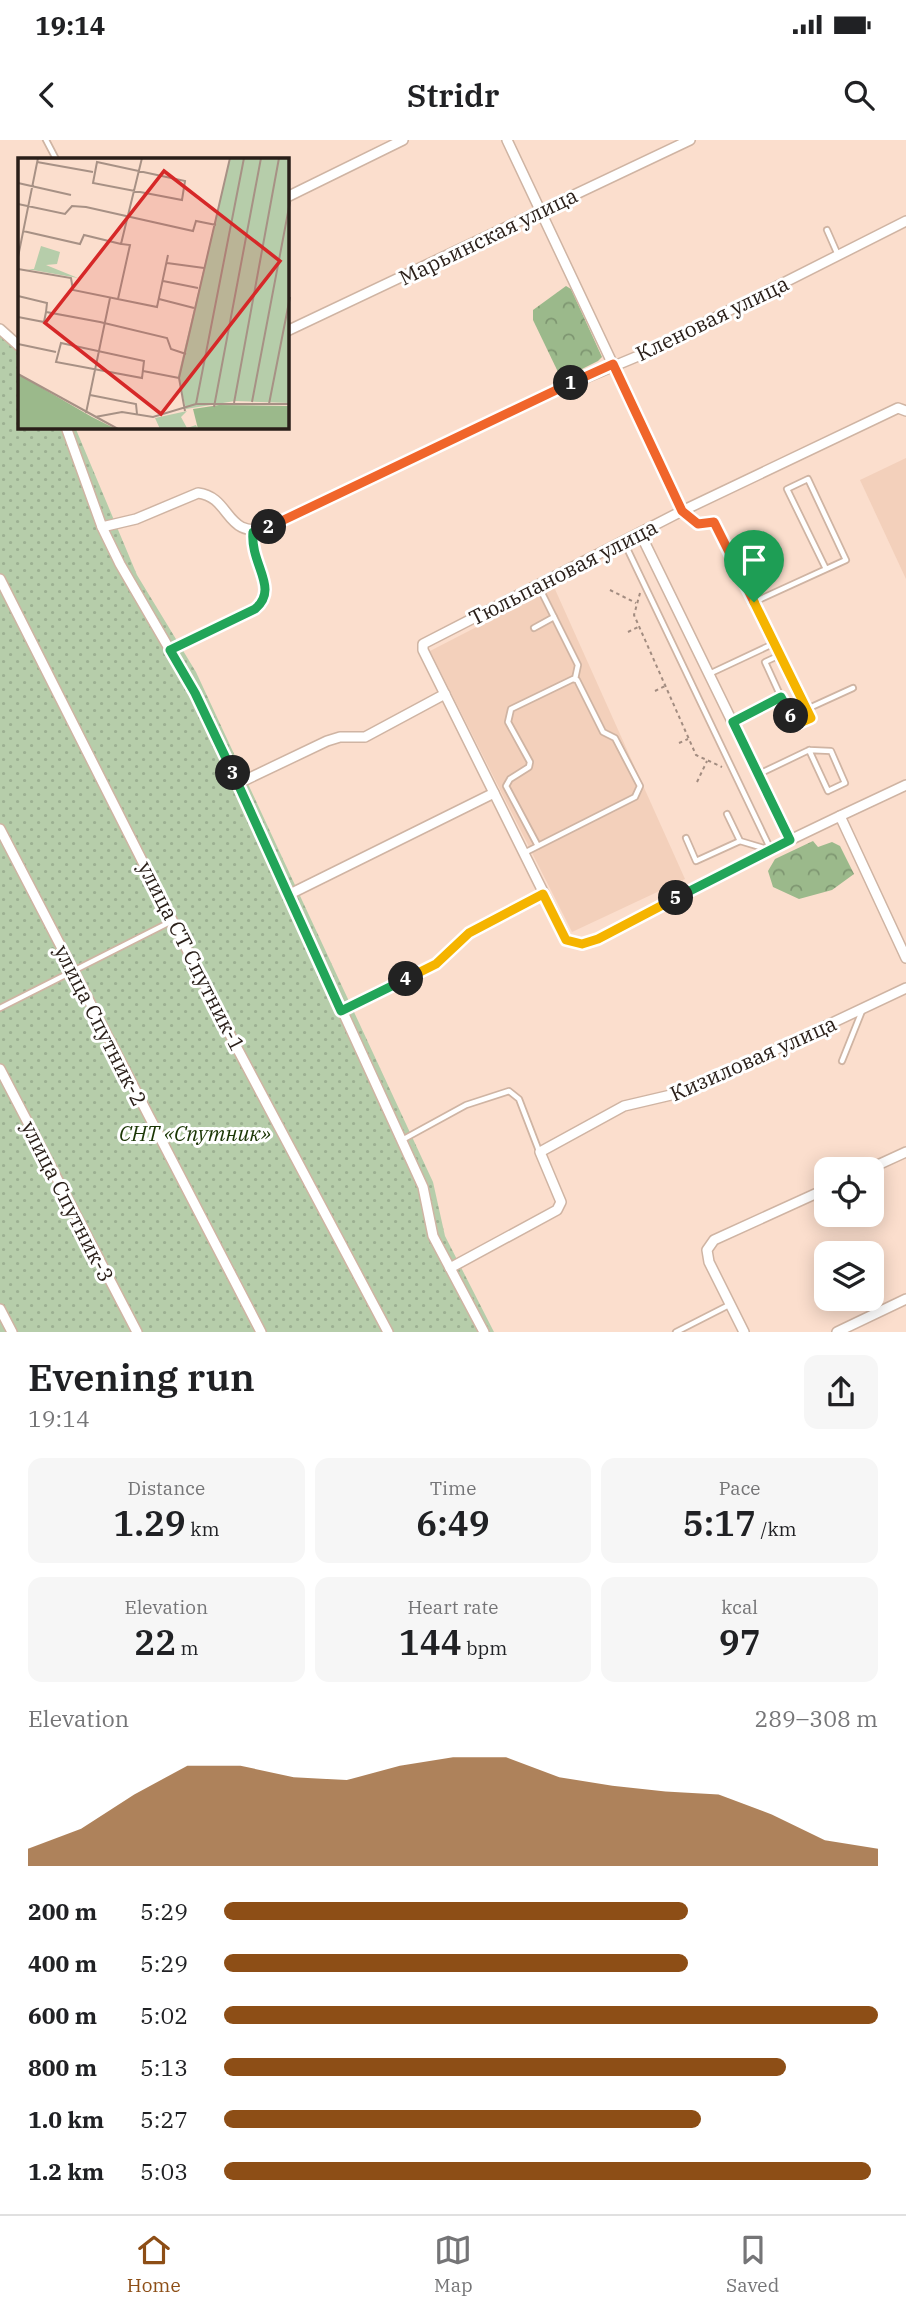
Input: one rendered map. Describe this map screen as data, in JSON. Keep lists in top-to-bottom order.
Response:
{
  "streets": {
    "street": [
      "Марьинская улица",
      "Кленовая улица",
      "Тюльпановая улица",
      "улица СТ Спутник-1",
      "улица Спутник-2",
      "Кизиловая улица",
      "улица Спутник-3"
    ]
  },
  "parks": ["СНТ «Спутник»"],
  "page": {
    "status": "19:14",
    "header": "Stridr",
    "pins": [
      "1",
      "2",
      "6",
      "3",
      "5",
      "4"
    ],
    "heading": ["Evening run", "19:14"],
    "stats": [
      ["Distance", "1.29 km"],
      ["Time", "6:49"],
      ["Pace", "5:17 /km"],
      ["Elevation", "22 m"],
      ["Heart rate", "144 bpm"],
      ["kcal", "97"]
    ],
    "chart": ["Elevation", "289–308 m"],
    "list": [
      {
        "name": "200 m",
        "note": "5:29"
      },
      {
        "name": "400 m",
        "note": "5:29"
      },
      {
        "name": "600 m",
        "note": "5:02"
      },
      {
        "name": "800 m",
        "note": "5:13"
      },
      {
        "name": "1.0 km",
        "note": "5:27"
      },
      {
        "name": "1.2 km",
        "note": "5:03"
      }
    ],
    "tabs": ["Home", "Map", "Saved"]
  }
}
